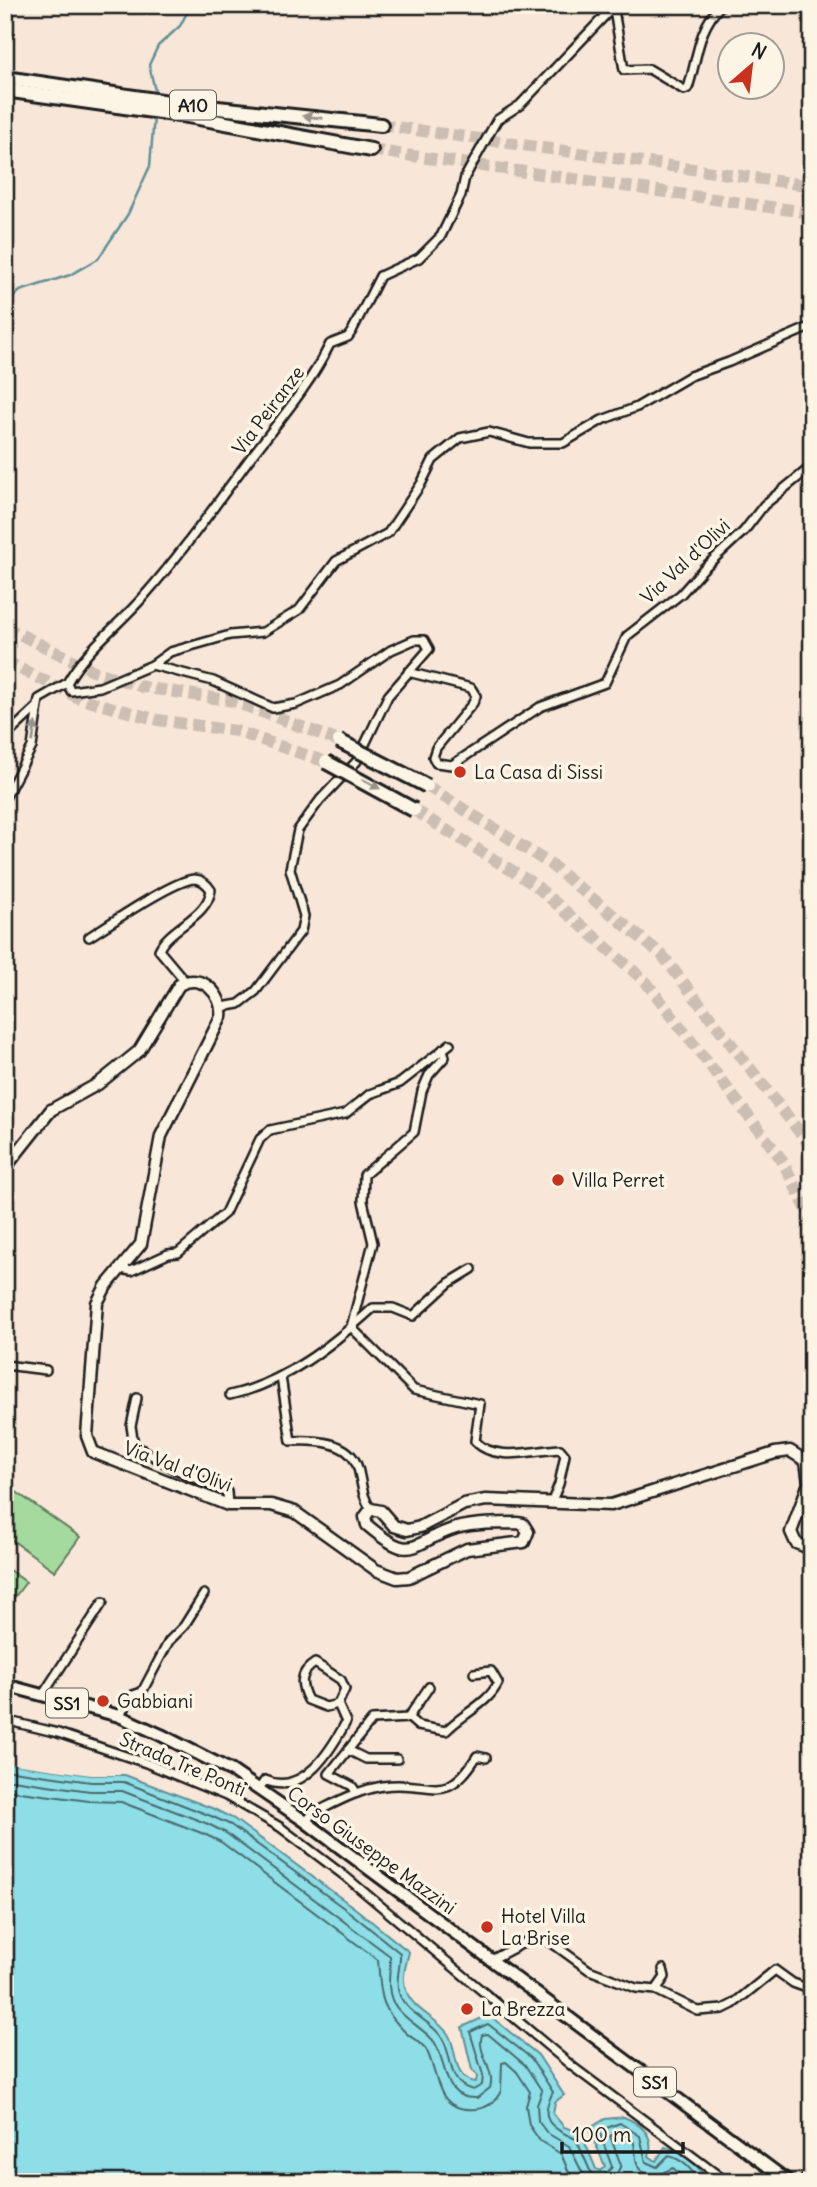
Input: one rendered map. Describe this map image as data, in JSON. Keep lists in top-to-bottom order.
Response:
{
  "streets": {
    "highway": ["A10"],
    "main road": ["SS1", "Corso Giuseppe Mazzini"],
    "street": ["Via Peiranze", "Via Val d'Olivi", "Strada Tre Ponti"]
  },
  "places": [
    "La Casa di Sissi",
    "Villa Perret",
    "Gabbiani",
    "Hotel Villa La Brise",
    "La Brezza"
  ],
  "scale_bar": "100 m",
  "north": "top right"
}
